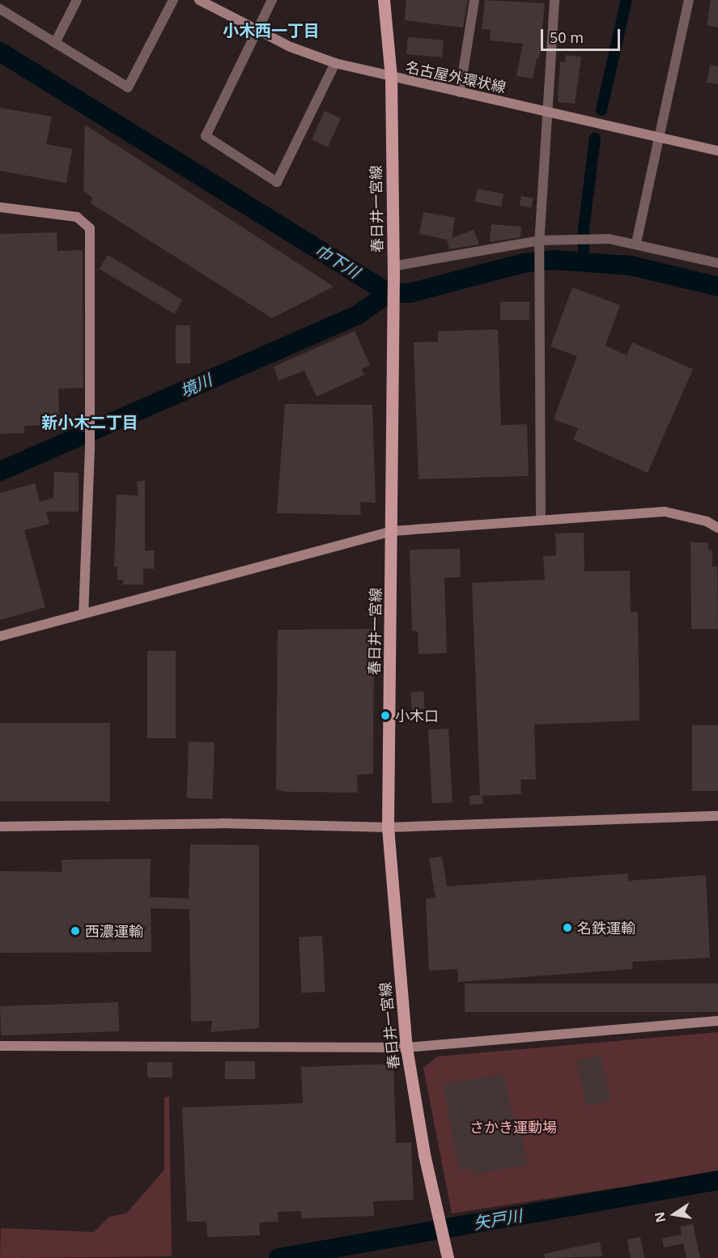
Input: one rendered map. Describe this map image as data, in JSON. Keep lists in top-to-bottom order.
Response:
{
  "streets": {
    "main road": ["春日井一宮線"],
    "street": ["名古屋外環状線"]
  },
  "crossings": [
    ["名古屋外環状線", "春日井一宮線"]
  ],
  "districts": ["小木西一丁目", "新小木二丁目"],
  "water": ["巾下川", "境川", "矢戸川"],
  "parks": ["さかき運動場"],
  "places": ["小木口", "名鉄運輸", "西濃運輸"],
  "scale_bar": "50 m",
  "north": "left"
}
